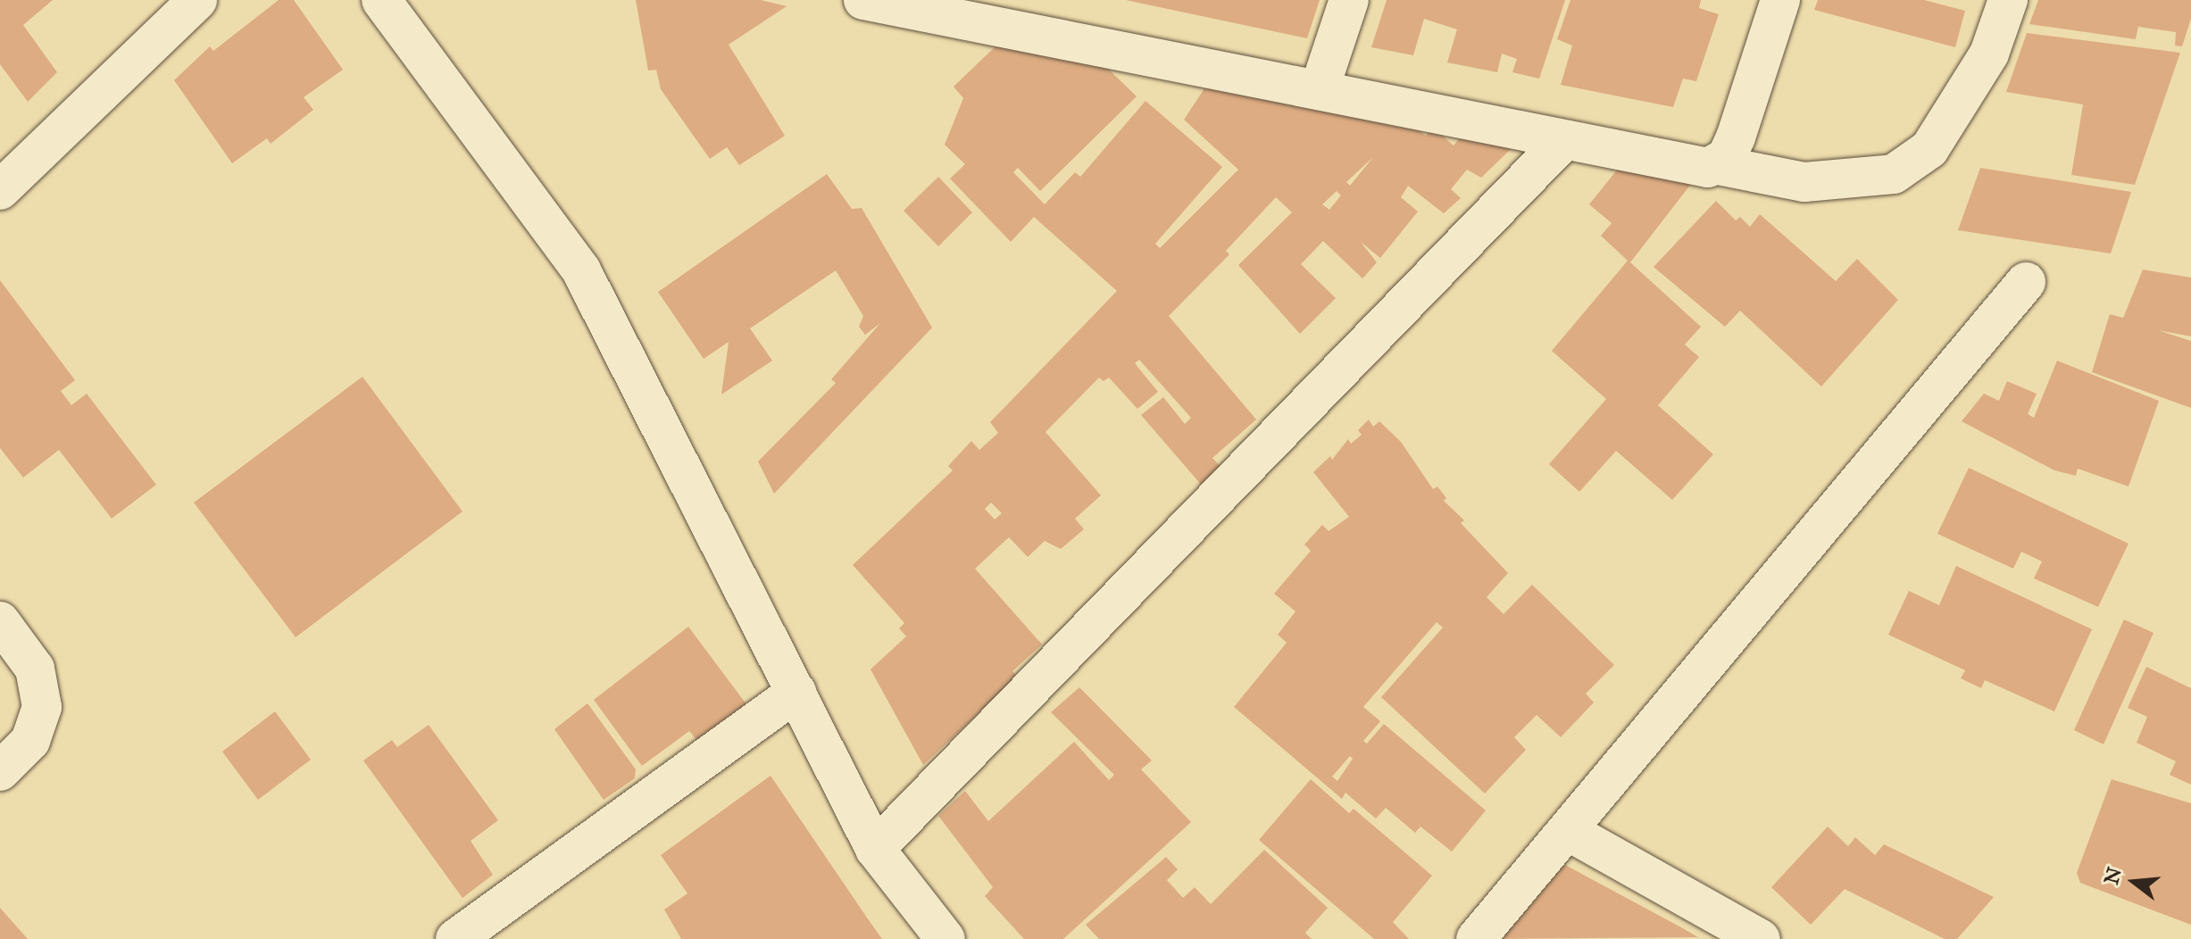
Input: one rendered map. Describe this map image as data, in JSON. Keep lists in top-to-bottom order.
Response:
{
  "north": "left"
}
